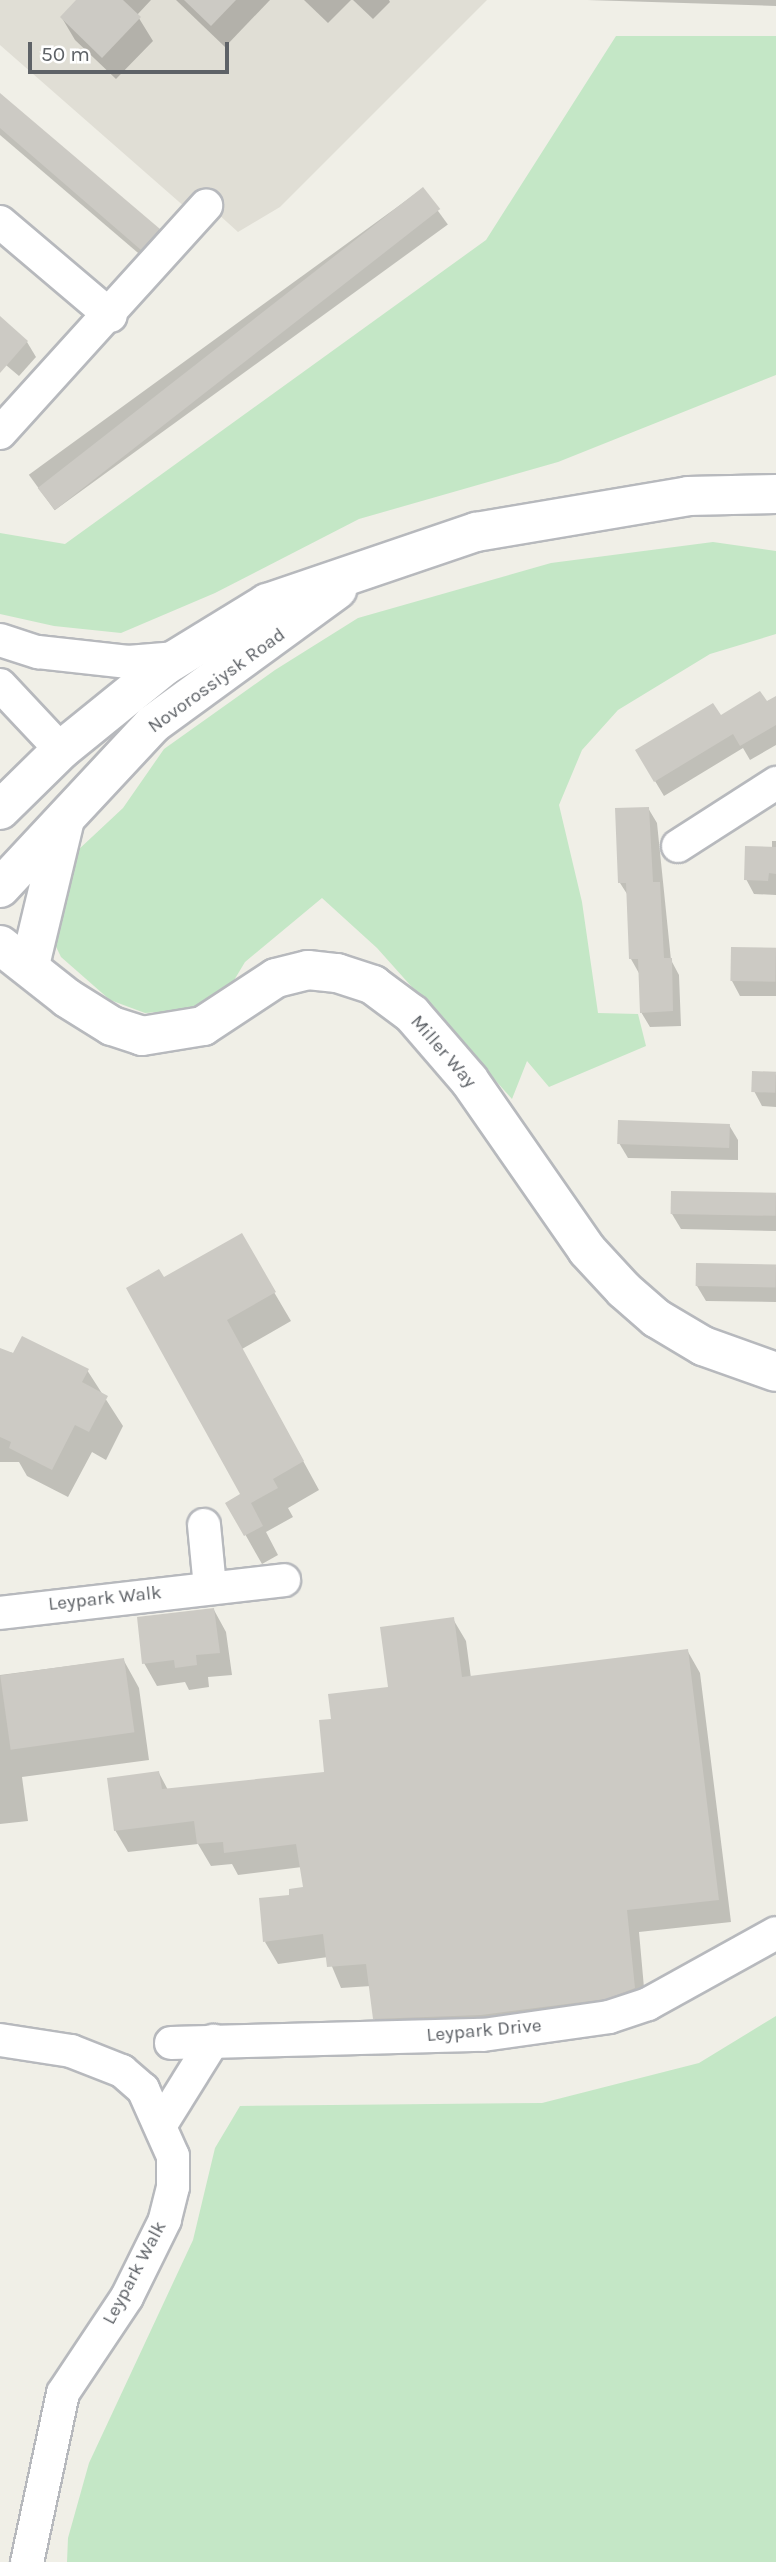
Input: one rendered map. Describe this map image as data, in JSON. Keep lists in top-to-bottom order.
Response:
{
  "streets": {
    "main road": ["Novorossiysk Road", "Miller Way"],
    "street": ["Leypark Walk", "Leypark Drive"]
  },
  "scale_bar": "50 m"
}
